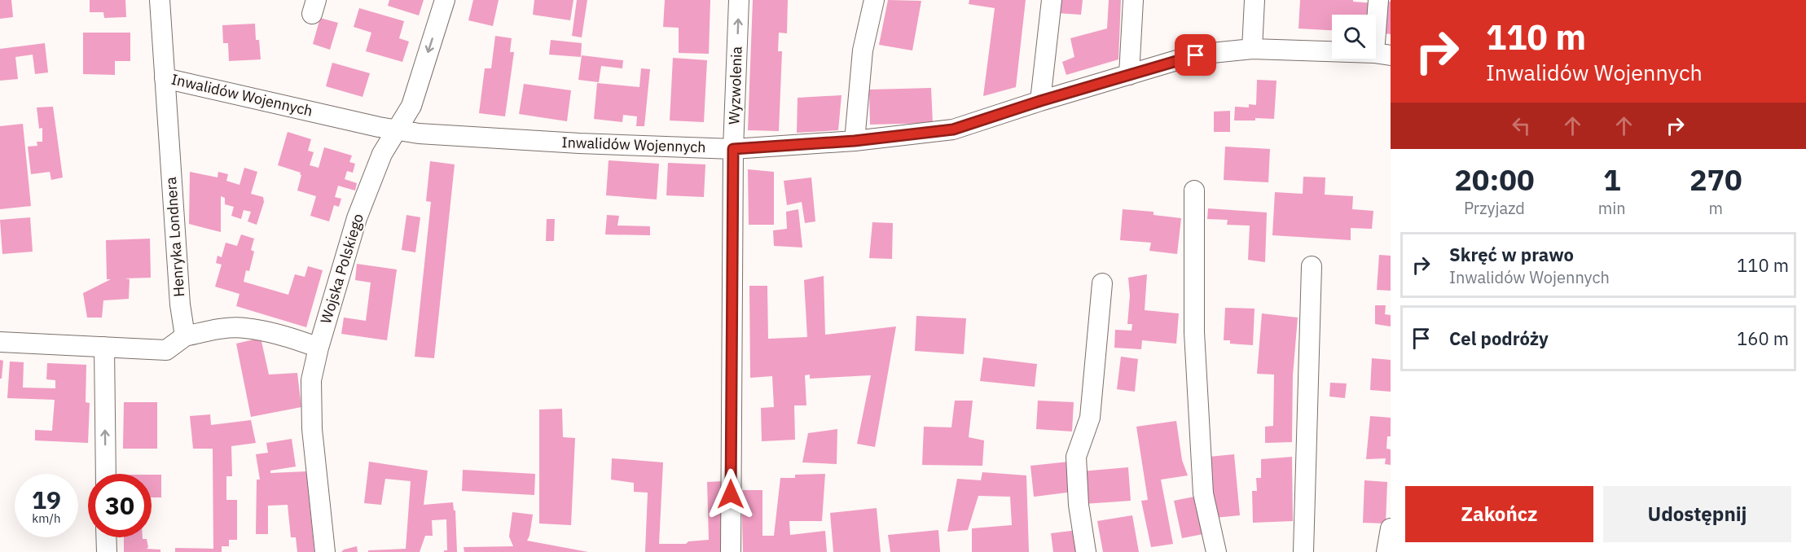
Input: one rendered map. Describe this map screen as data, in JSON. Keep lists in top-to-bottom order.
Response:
{
  "streets": {
    "street": [
      "Wyzwolenia",
      "Inwalidów Wojennych",
      "Henryka Londnera",
      "Wojska Polskiego"
    ]
  },
  "crossings": [
    ["Wyzwolenia", "Inwalidów Wojennych"],
    ["Inwalidów Wojennych", "Henryka Londnera"],
    ["Inwalidów Wojennych", "Wojska Polskiego"]
  ],
  "page": {
    "turn": ["110 m", "Inwalidów Wojennych"],
    "eta": [
      "20:00",
      "Przyjazd",
      "1",
      "min",
      "270",
      "m"
    ],
    "list": [
      {
        "name": "Skręć w prawo",
        "note": "Inwalidów Wojennych",
        "value": "110 m"
      },
      {
        "name": "Cel podróży",
        "value": "160 m"
      }
    ],
    "speed": "19 km/h",
    "limit": "30",
    "buttons": ["Zakończ", "Udostępnij"]
  }
}
